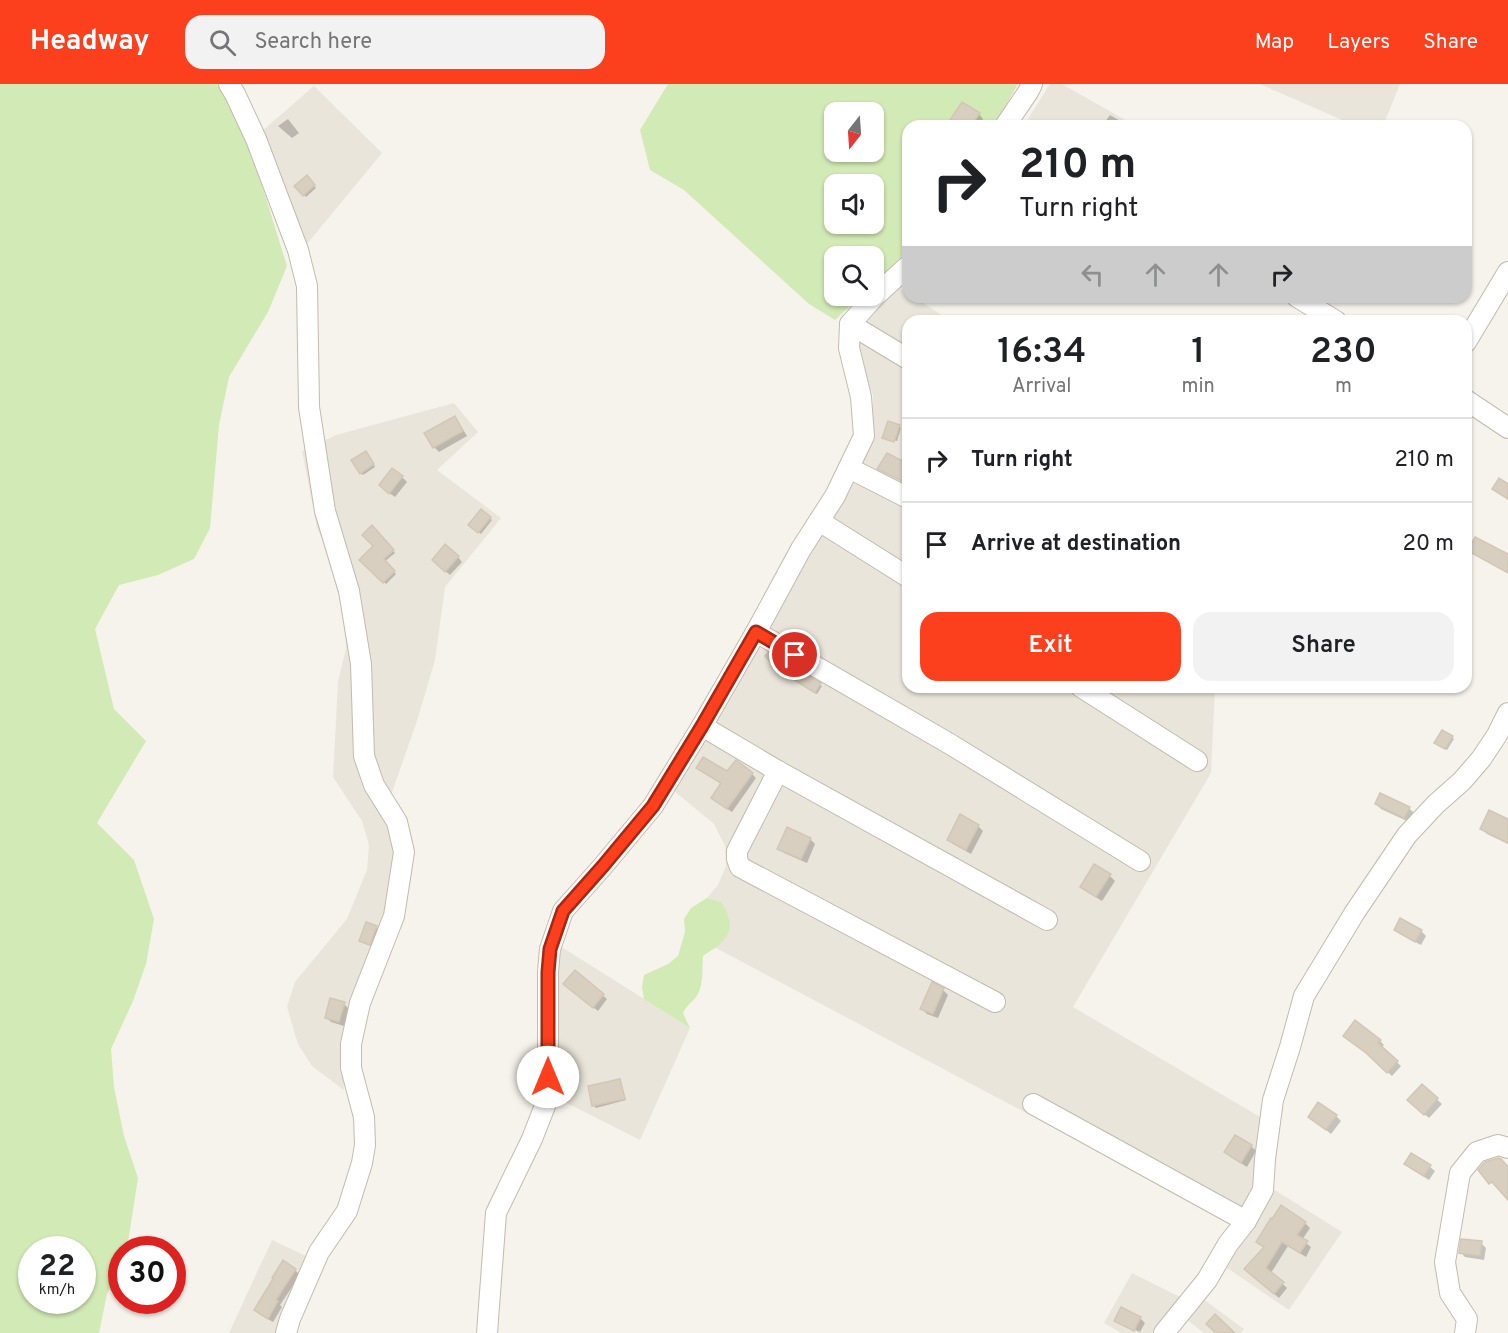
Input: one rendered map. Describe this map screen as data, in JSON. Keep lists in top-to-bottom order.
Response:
{
  "north": "bottom",
  "page": {
    "header": "Headway",
    "search": "Search here",
    "nav": ["Map", "Layers", "Share"],
    "turn": ["210 m", "Turn right"],
    "eta": [
      "16:34",
      "Arrival",
      "1",
      "min",
      "230",
      "m"
    ],
    "list": [
      {
        "name": "Turn right",
        "value": "210 m"
      },
      {
        "name": "Arrive at destination",
        "value": "20 m"
      }
    ],
    "buttons": ["Exit", "Share"],
    "speed": "22 km/h",
    "limit": "30"
  }
}
